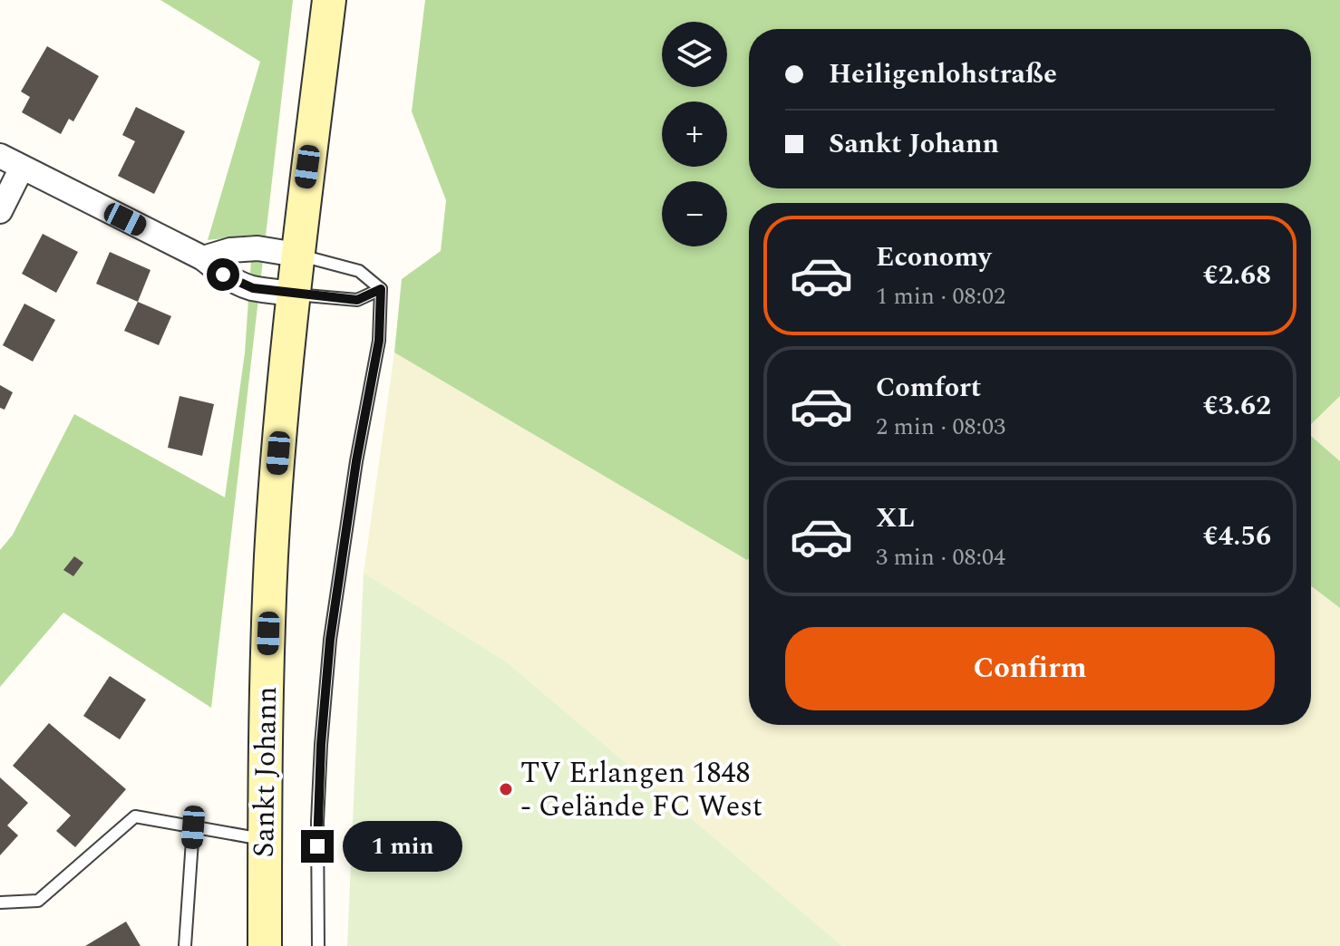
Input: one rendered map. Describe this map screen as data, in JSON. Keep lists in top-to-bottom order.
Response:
{
  "streets": {
    "main road": ["Sankt Johann"]
  },
  "places": ["TV Erlangen 1848 - Gelände FC West"],
  "page": {
    "map_buttons": ["+", "−"],
    "banner": ["Heiligenlohstraße", "Sankt Johann"],
    "list": [
      {
        "name": "Economy",
        "note": "1 min · 08:02",
        "value": "€2.68"
      },
      {
        "name": "Comfort",
        "note": "2 min · 08:03",
        "value": "€3.62"
      },
      {
        "name": "XL",
        "note": "3 min · 08:04",
        "value": "€4.56"
      }
    ],
    "buttons": "Confirm",
    "bubble": "1 min"
  }
}
